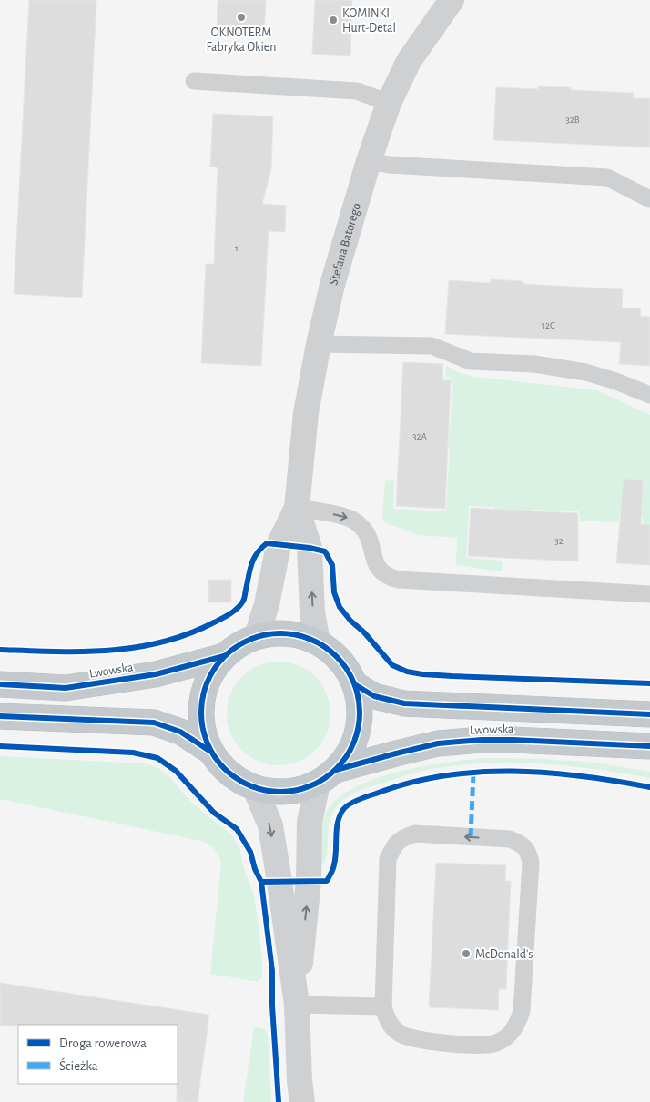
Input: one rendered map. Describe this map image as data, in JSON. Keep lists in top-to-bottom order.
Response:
{
  "streets": {
    "highway": ["Lwowska"],
    "street": ["Stefana Batorego"]
  },
  "crossings": [
    ["Stefana Batorego", "Lwowska"]
  ],
  "places": ["OKNOTERM Fabryka Okien", "KOMINKI Hurt-Detal", "McDonald's"],
  "house_numbers": [
    "32B",
    "1",
    "32C",
    "32A",
    "32"
  ],
  "legend": ["Droga rowerowa", "Ścieżka"]
}
